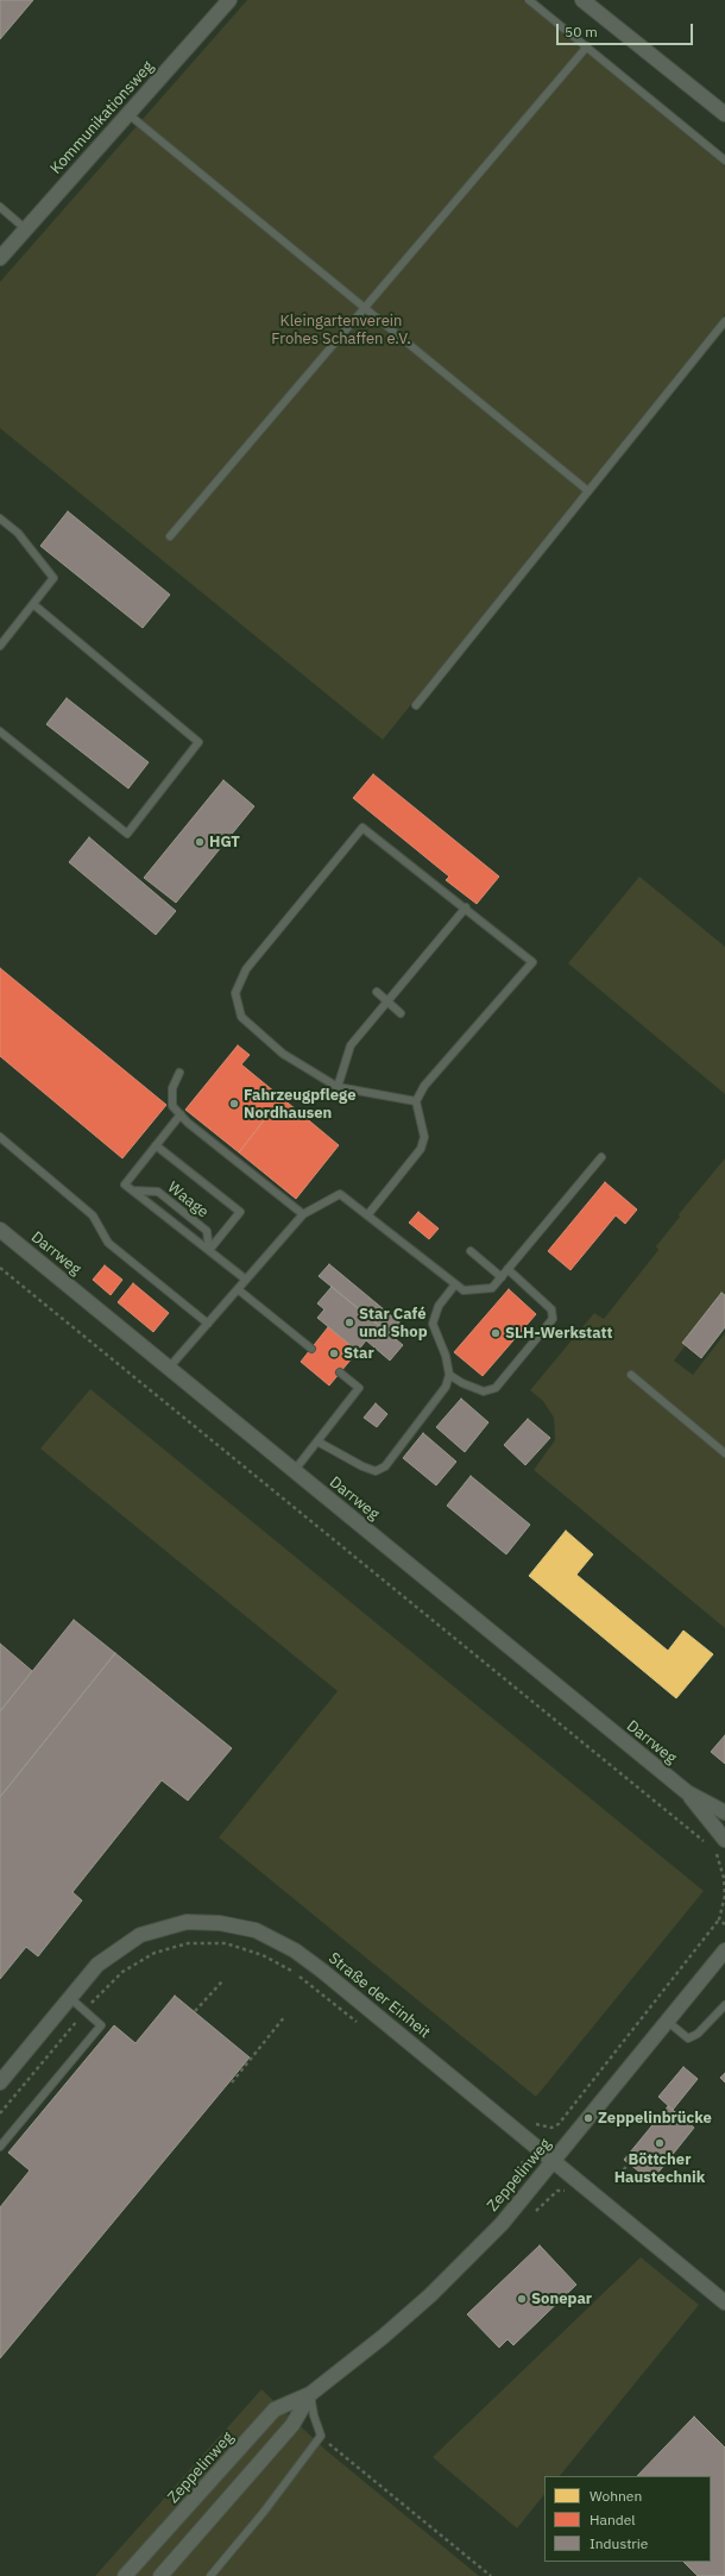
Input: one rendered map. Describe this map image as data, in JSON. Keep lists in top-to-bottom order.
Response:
{
  "streets": {
    "street": [
      "Kommunikationsweg",
      "Darrweg",
      "Straße der Einheit",
      "Zeppelinweg"
    ],
    "lane": ["Waage"]
  },
  "crossings": [
    ["Straße der Einheit", "Zeppelinweg"]
  ],
  "parks": ["Kleingartenverein Frohes Schaffen e.V."],
  "places": [
    "HGT",
    "Fahrzeugpflege Nordhausen",
    "Star Café und Shop",
    "SLH-Werkstatt",
    "Star",
    "Zeppelinbrücke",
    "Böttcher Haustechnik",
    "Sonepar"
  ],
  "legend": ["Wohnen", "Handel", "Industrie"],
  "scale_bar": "50 m"
}
